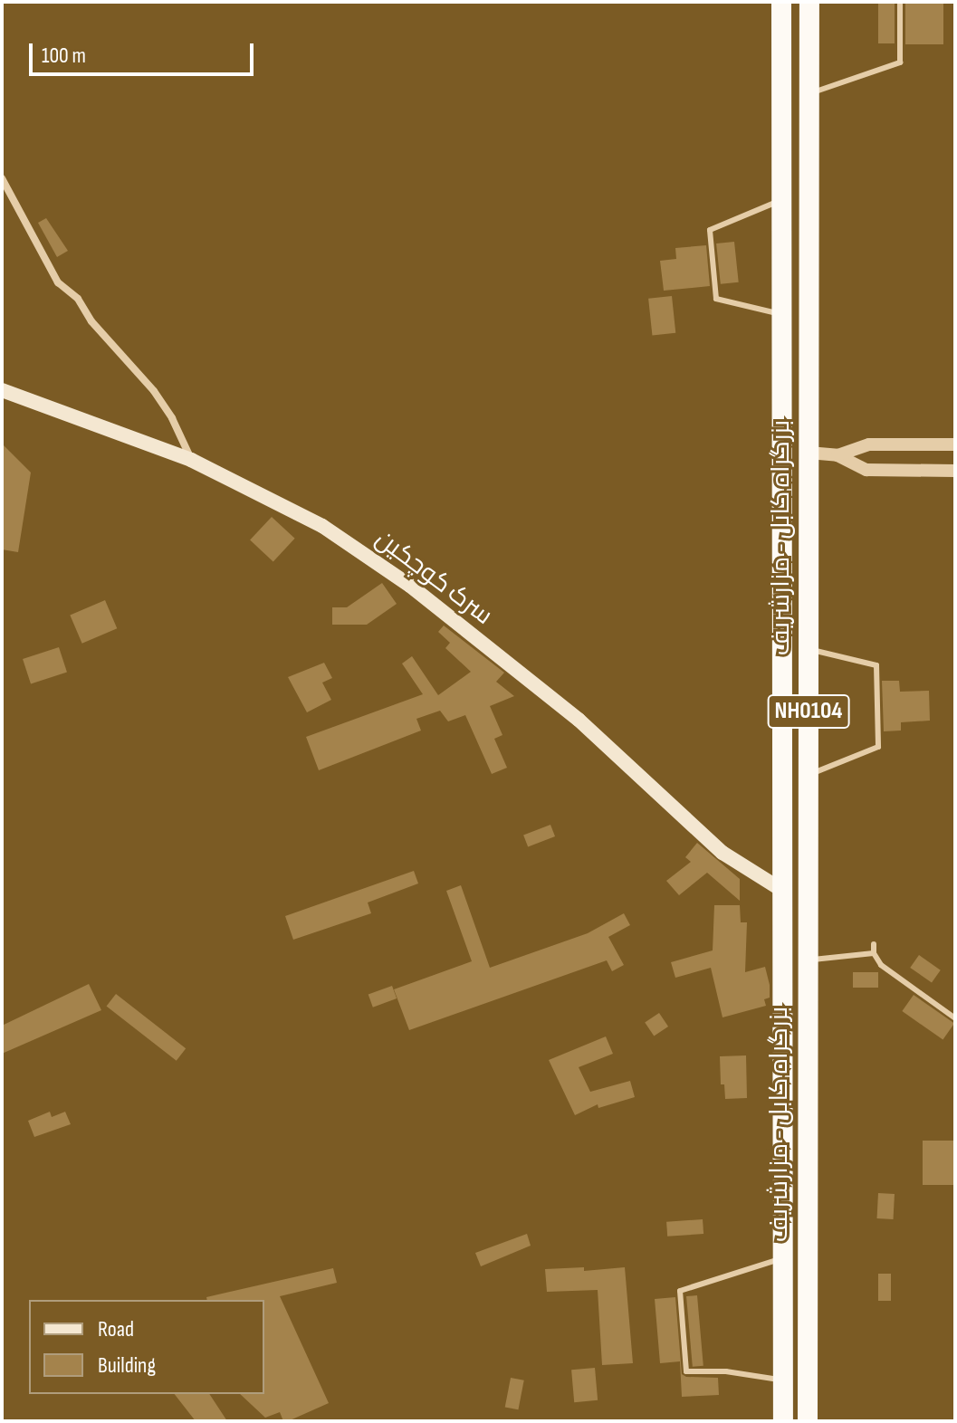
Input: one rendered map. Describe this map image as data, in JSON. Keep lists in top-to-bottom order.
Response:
{
  "streets": {
    "highway": ["بزرگراه کابل - مزارشریف", "NH0104"],
    "main road": ["سرک کوچکین"]
  },
  "crossings": [
    ["بزرگراه کابل - مزارشریف", "سرک کوچکین"]
  ],
  "legend": ["Road", "Building"],
  "scale_bar": "100 m"
}
